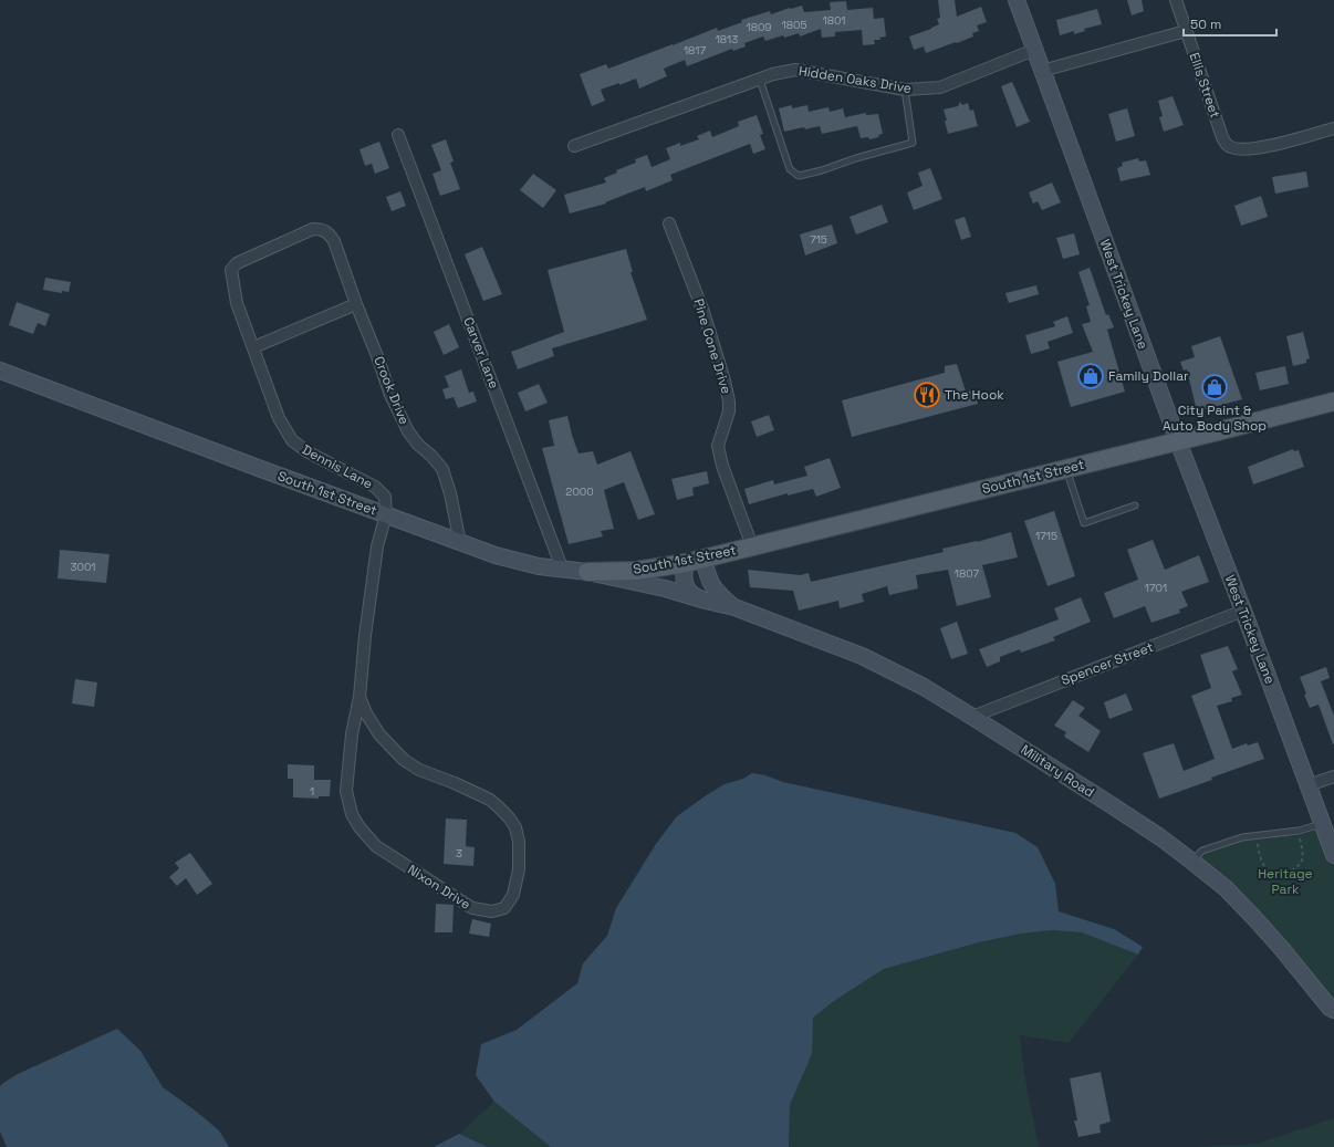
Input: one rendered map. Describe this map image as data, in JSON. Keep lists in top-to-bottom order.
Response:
{
  "streets": {
    "main road": ["South 1st Street"],
    "street": [
      "Hidden Oaks Drive",
      "Ellis Street",
      "West Trickey Lane",
      "Pine Cone Drive",
      "Carver Lane",
      "Crook Drive",
      "Dennis Lane",
      "Spencer Street",
      "Military Road",
      "Nixon Drive"
    ]
  },
  "crossings": [
    ["Hidden Oaks Drive", "West Trickey Lane"],
    ["West Trickey Lane", "South 1st Street"],
    ["West Trickey Lane", "Spencer Street"],
    ["Pine Cone Drive", "South 1st Street"],
    ["Carver Lane", "South 1st Street"],
    ["Crook Drive", "Dennis Lane"],
    ["Crook Drive", "South 1st Street"],
    ["Dennis Lane", "South 1st Street"],
    ["Dennis Lane", "Nixon Drive"],
    ["South 1st Street", "Military Road"],
    ["South 1st Street", "Nixon Drive"],
    ["Spencer Street", "Military Road"]
  ],
  "parks": ["Heritage Park"],
  "places": {
    "shop": ["Family Dollar", "City Paint & Auto Body Shop"],
    "restaurant": ["The Hook"]
  },
  "house_numbers": [
    "1801",
    "1805",
    "1809",
    "1813",
    "1817",
    "715",
    "2000",
    "1715",
    "3001",
    "1807",
    "1701",
    "1",
    "3"
  ],
  "scale_bar": "50 m"
}
